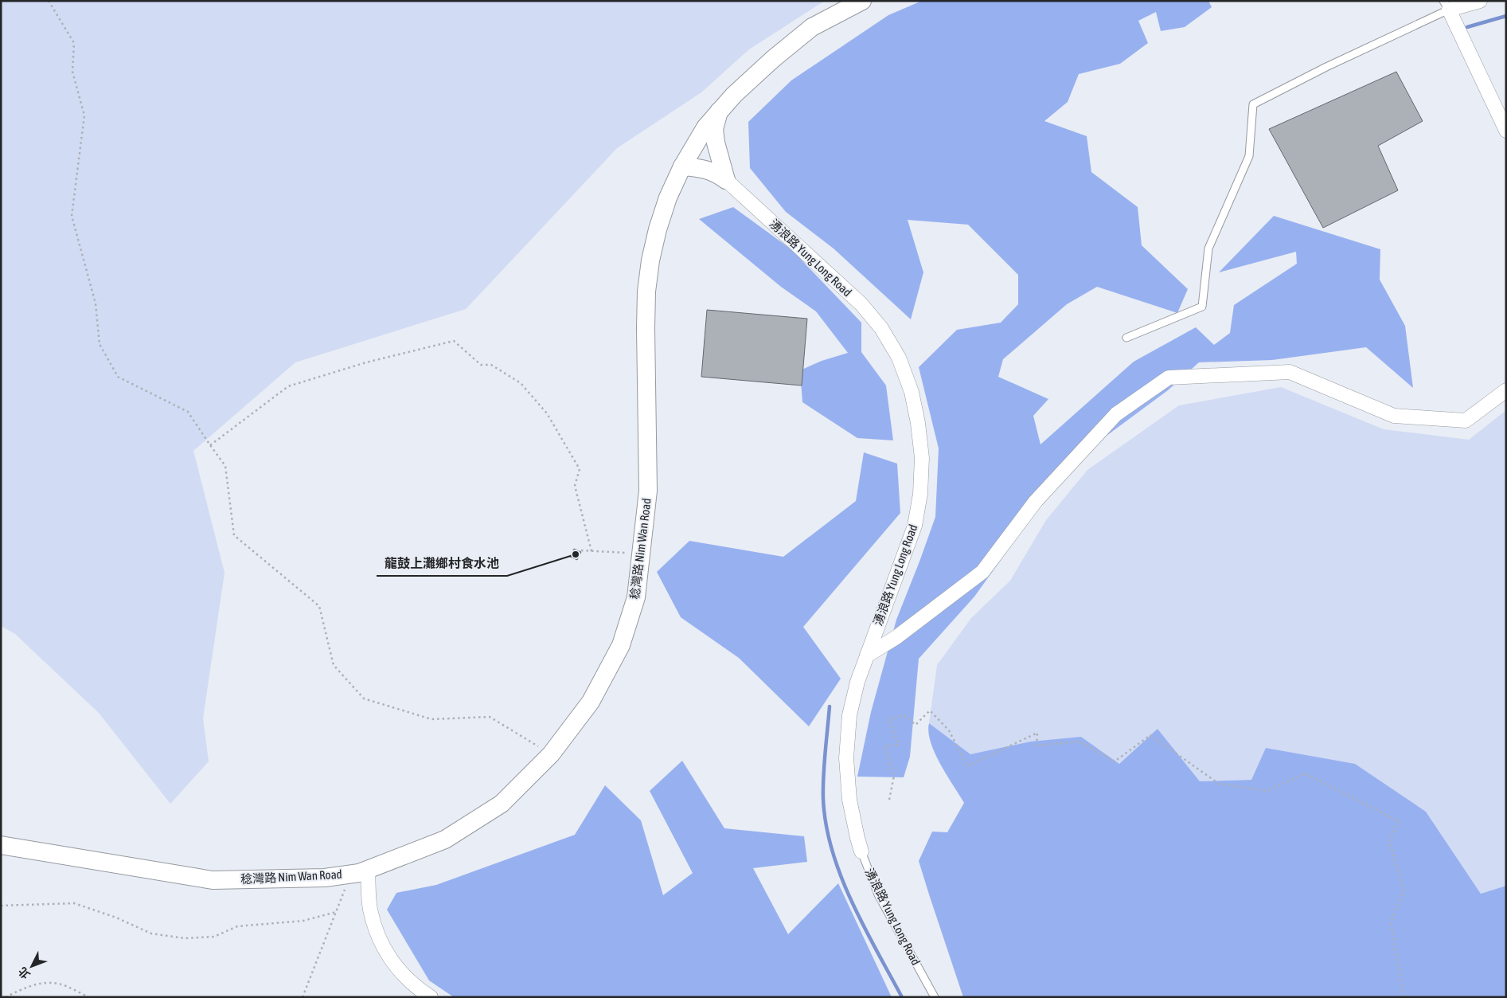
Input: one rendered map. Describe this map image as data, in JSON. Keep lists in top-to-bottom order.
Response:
{
  "streets": {
    "street": ["湧浪路 Yung Long Road", "稔灣路 Nim Wan Road"]
  },
  "places": ["龍鼓上灘鄉村食水池"],
  "north": "bottom left"
}
